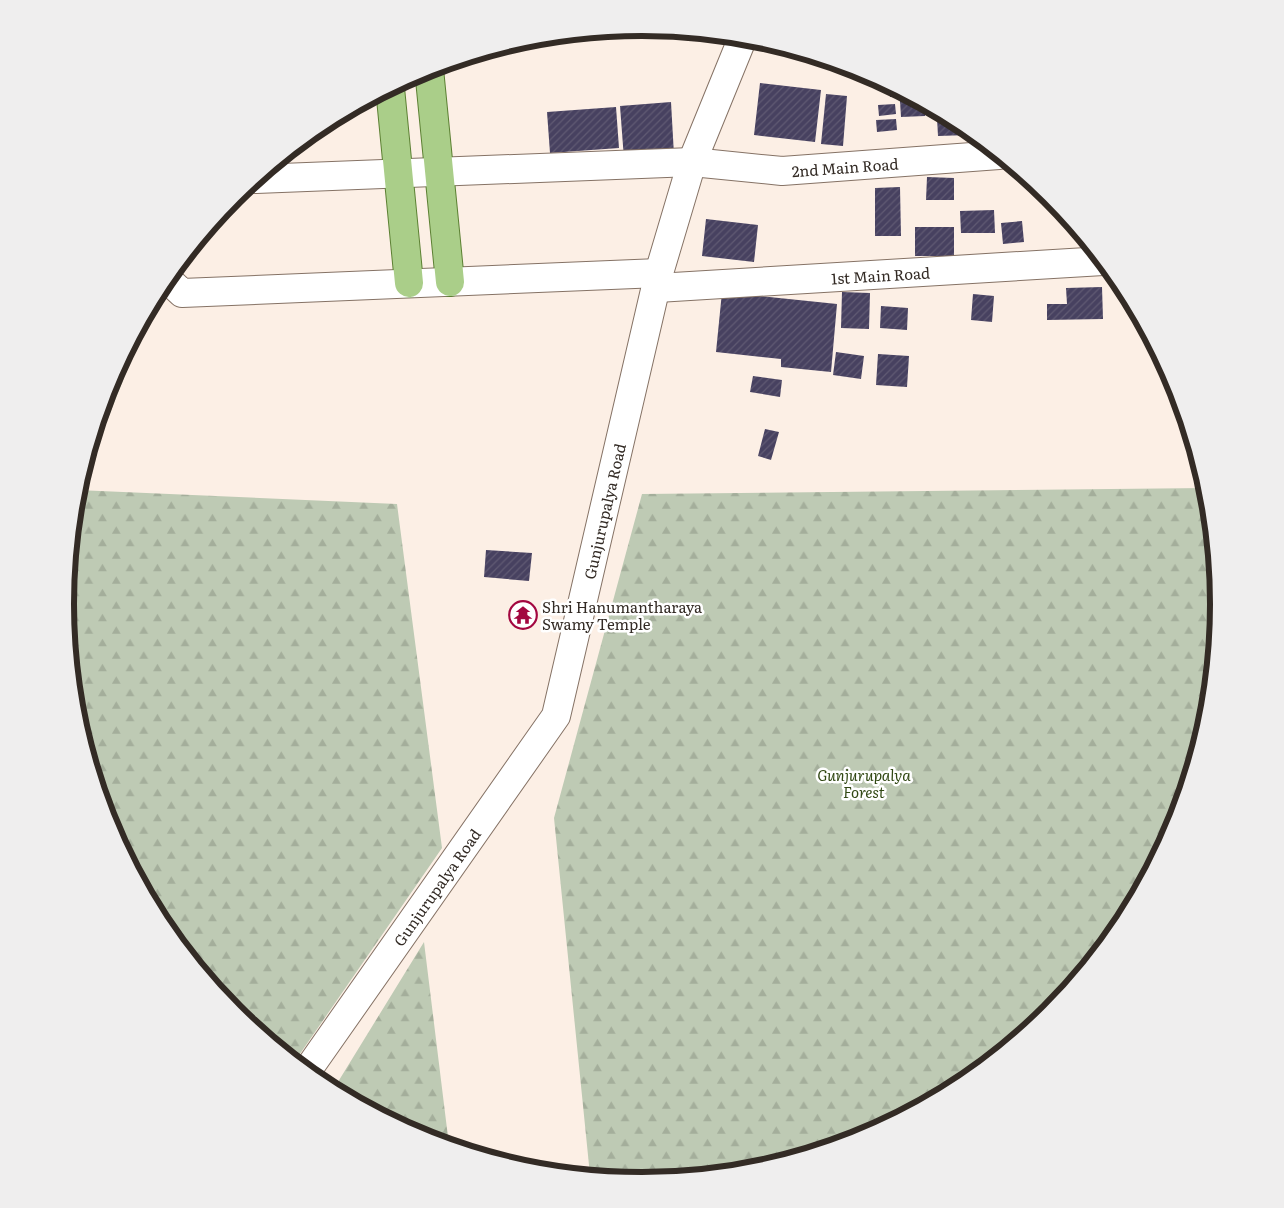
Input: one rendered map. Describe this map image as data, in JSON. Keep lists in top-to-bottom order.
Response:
{
  "streets": {
    "street": ["2nd Main Road", "1st Main Road", "Gunjurupalya Road"]
  },
  "crossings": [
    ["2nd Main Road", "Gunjurupalya Road"],
    ["1st Main Road", "Gunjurupalya Road"]
  ],
  "parks": ["Gunjurupalya Forest"],
  "places": {
    "temple": ["Shri Hanumantharaya Swamy Temple"]
  }
}
